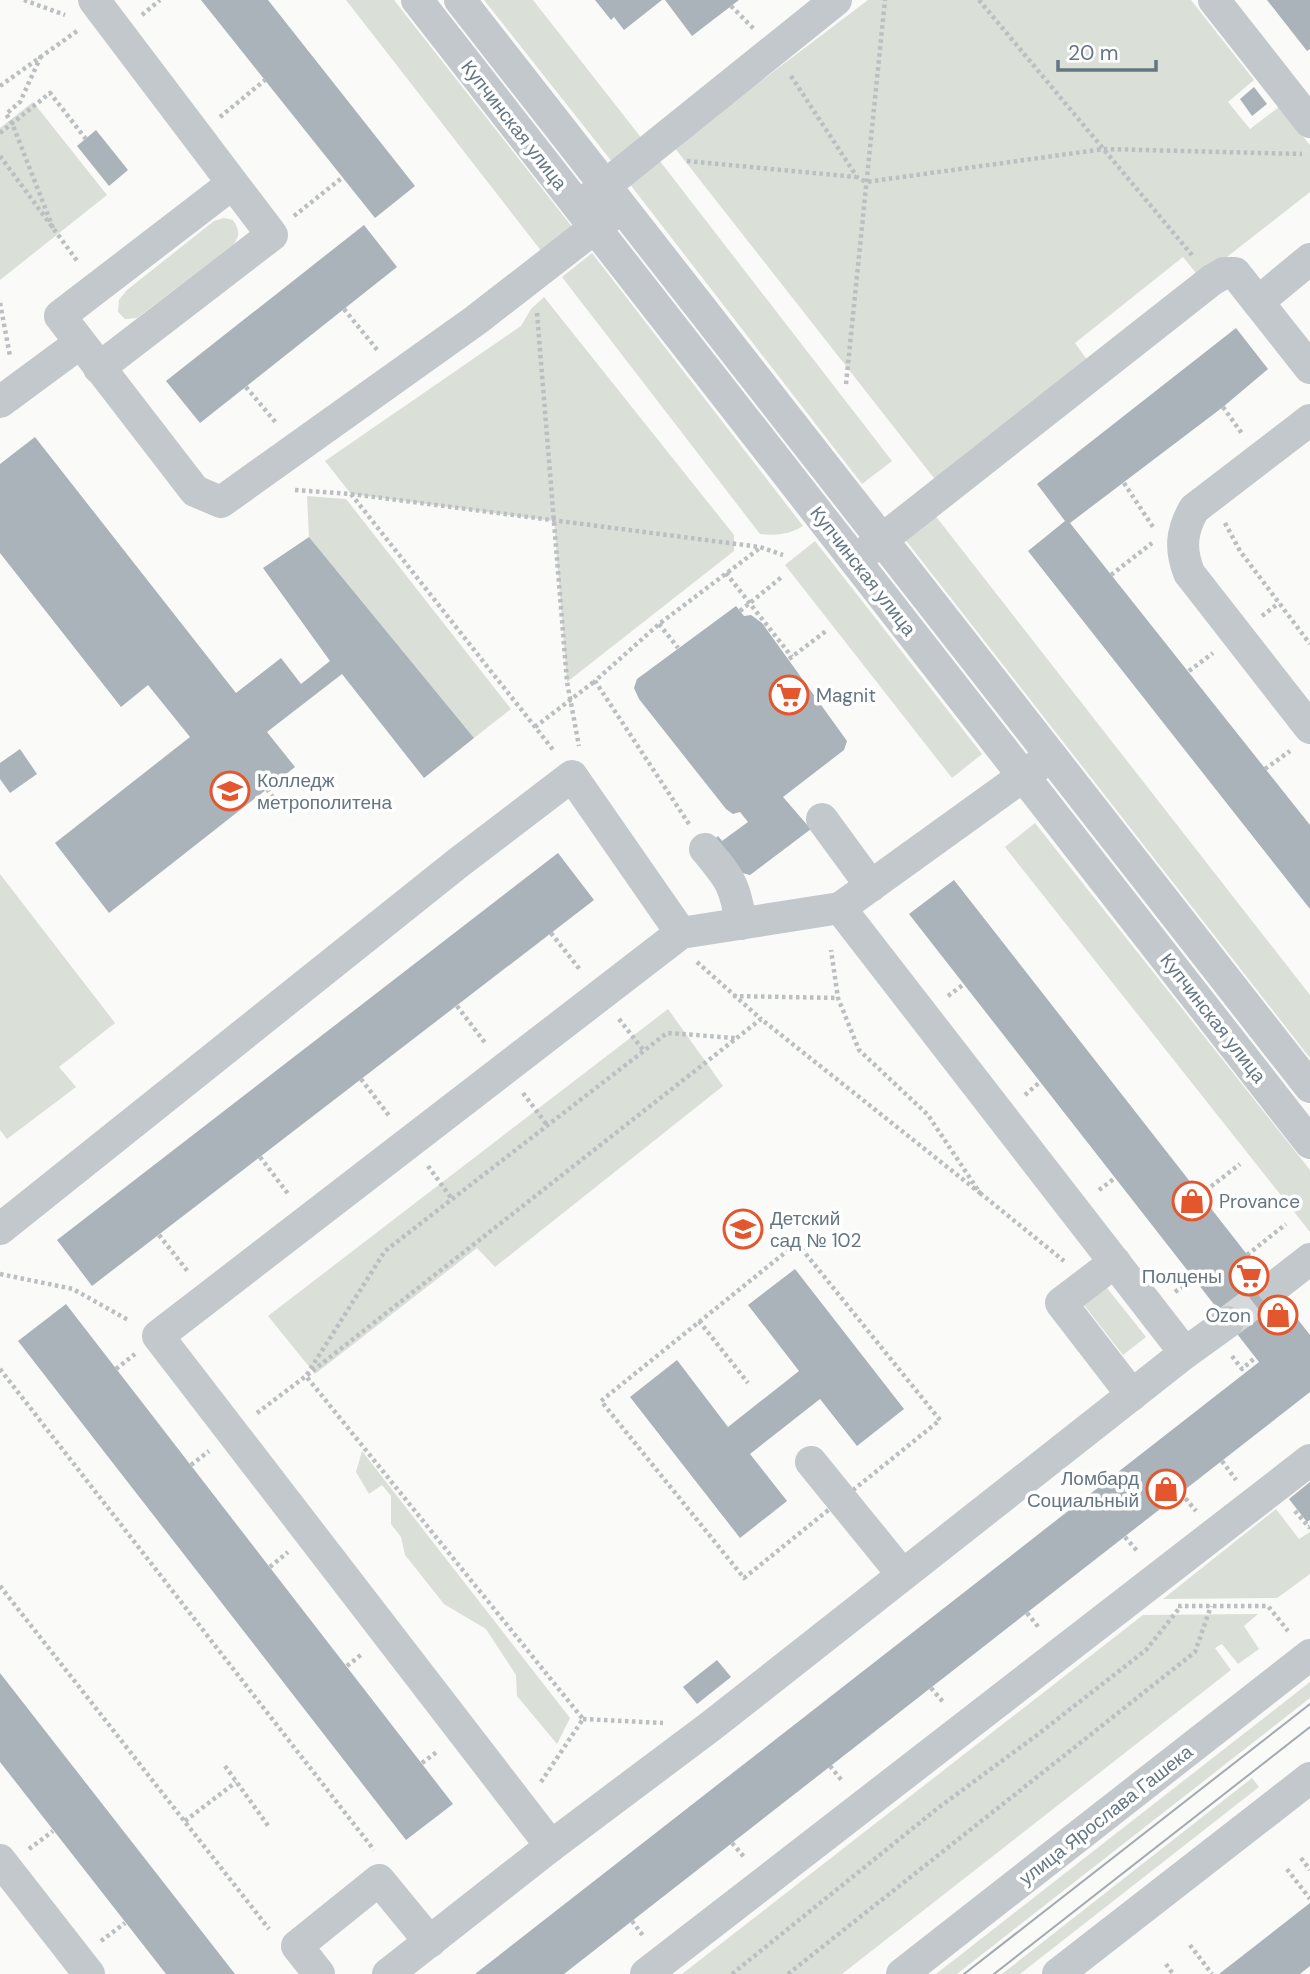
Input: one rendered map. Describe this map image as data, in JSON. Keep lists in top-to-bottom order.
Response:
{
  "streets": {
    "street": ["Купчинская улица", "улица Ярослава Гашека"]
  },
  "places": {
    "supermarket": ["Magnit", "Полцены"],
    "school or university": ["Колледж метрополитена", "Детский сад № 102"],
    "shop": ["Provance", "Ozon", "Ломбард Социальный"]
  },
  "scale_bar": "20 m"
}
